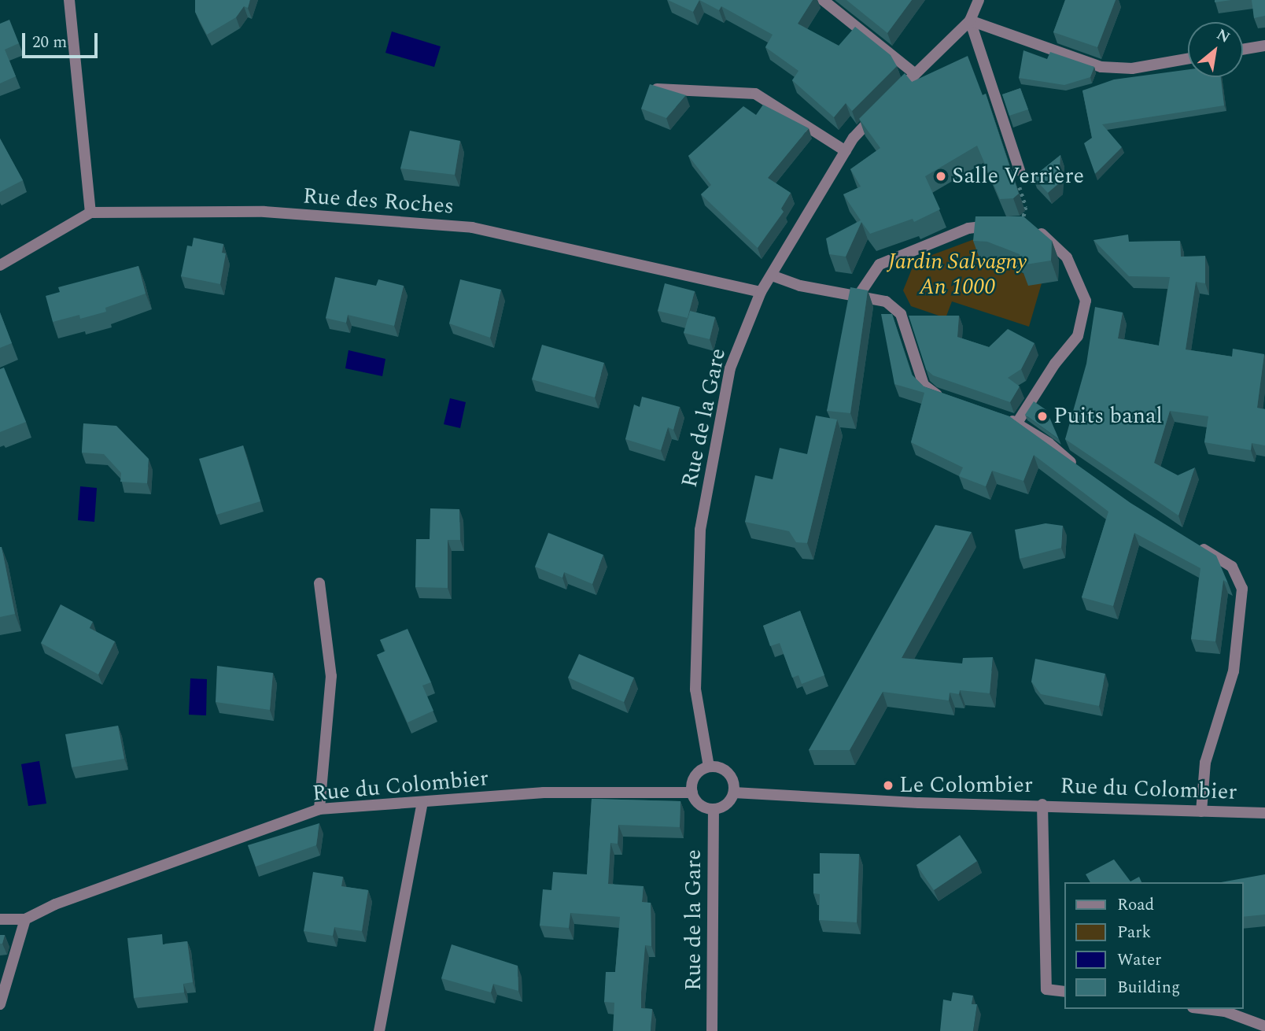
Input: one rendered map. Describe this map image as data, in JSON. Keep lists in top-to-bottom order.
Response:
{
  "streets": {
    "street": ["Rue des Roches", "Rue de la Gare", "Rue du Colombier"]
  },
  "crossings": [
    ["Rue des Roches", "Rue de la Gare"],
    ["Rue de la Gare", "Rue du Colombier"]
  ],
  "parks": ["Jardin Salvagny An 1000"],
  "places": ["Salle Verrière", "Puits banal", "Le Colombier"],
  "legend": [
    "Road",
    "Park",
    "Water",
    "Building"
  ],
  "scale_bar": "20 m",
  "north": "top right"
}
